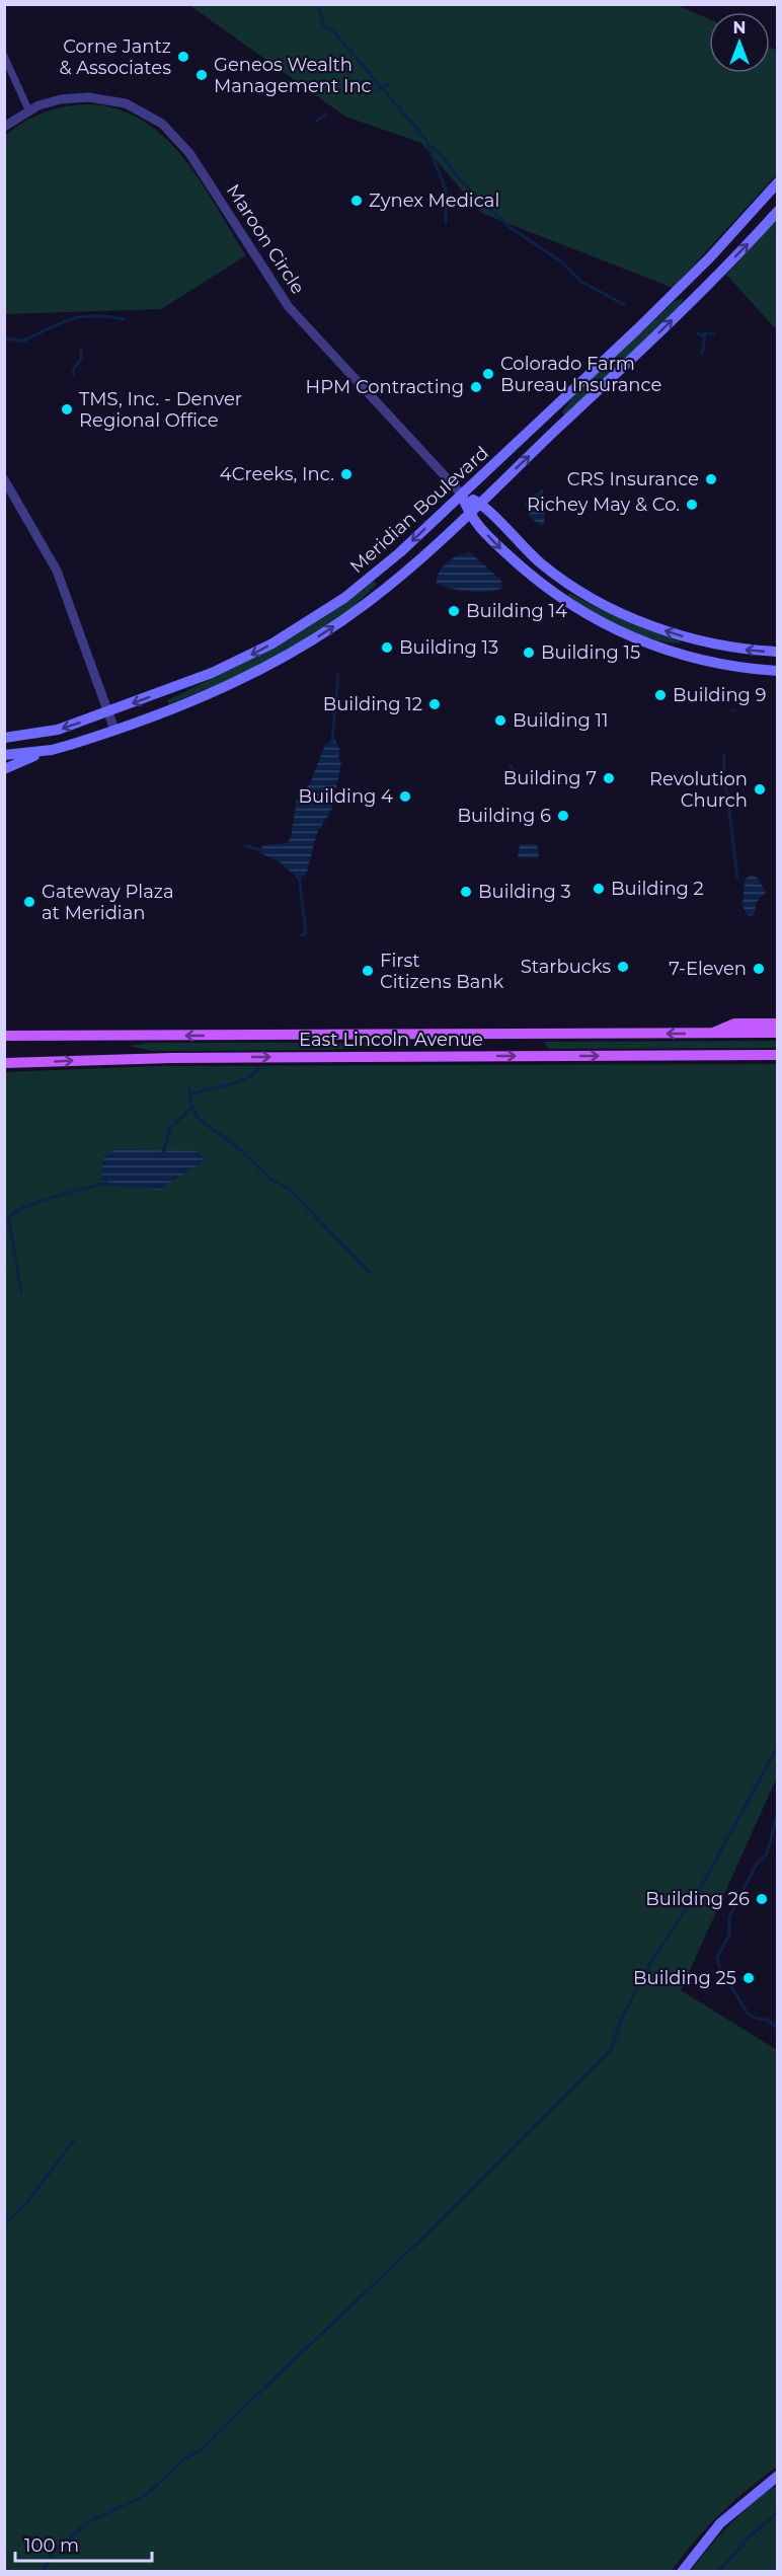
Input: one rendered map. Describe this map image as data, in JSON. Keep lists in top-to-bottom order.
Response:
{
  "streets": {
    "main road": ["Meridian Boulevard", "East Lincoln Avenue"],
    "street": ["Maroon Circle"]
  },
  "crossings": [
    ["Maroon Circle", "Meridian Boulevard"]
  ],
  "places": [
    "Corne Jantz & Associates",
    "Geneos Wealth Management Inc",
    "Zynex Medical",
    "Colorado Farm Bureau Insurance",
    "HPM Contracting",
    "TMS, Inc. - Denver Regional Office",
    "4Creeks, Inc.",
    "CRS Insurance",
    "Richey May & Co.",
    "Building 14",
    "Building 13",
    "Building 15",
    "Building 9",
    "Building 12",
    "Building 11",
    "Building 7",
    "Revolution Church",
    "Building 4",
    "Building 6",
    "Building 2",
    "Building 3",
    "Gateway Plaza at Meridian",
    "Starbucks",
    "7-Eleven",
    "First Citizens Bank",
    "Building 26",
    "Building 25"
  ],
  "scale_bar": "100 m",
  "north": "top"
}
